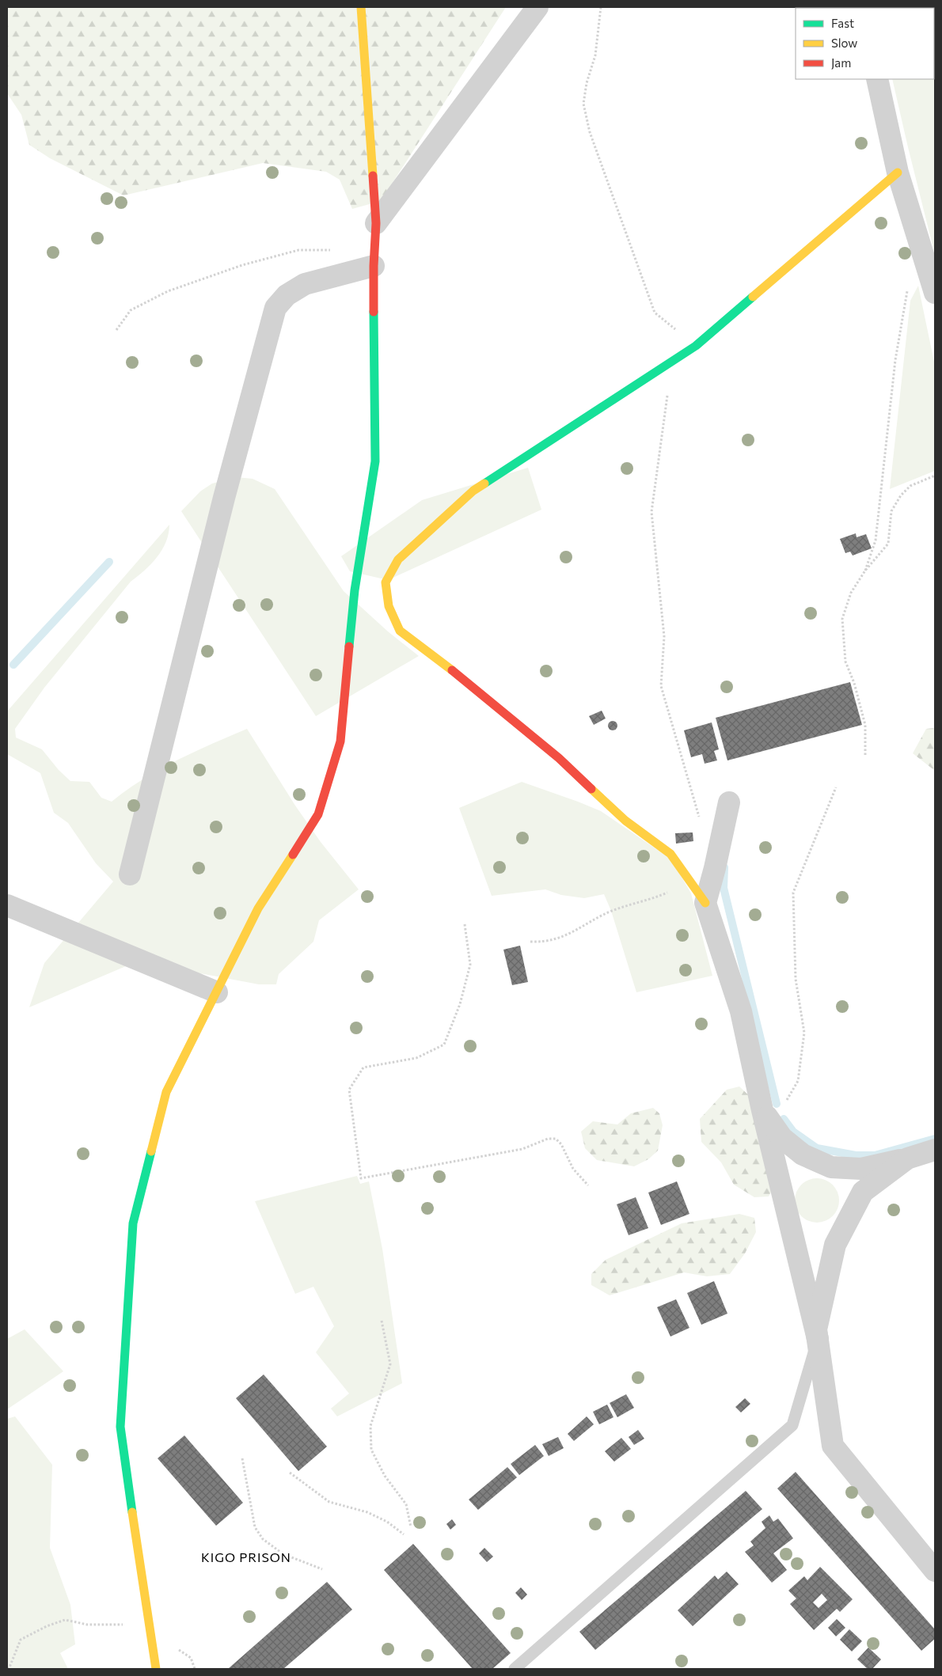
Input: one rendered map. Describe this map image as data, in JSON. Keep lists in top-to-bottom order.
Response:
{
  "districts": ["KIGO PRISON"],
  "legend": ["Fast", "Slow", "Jam"]
}
